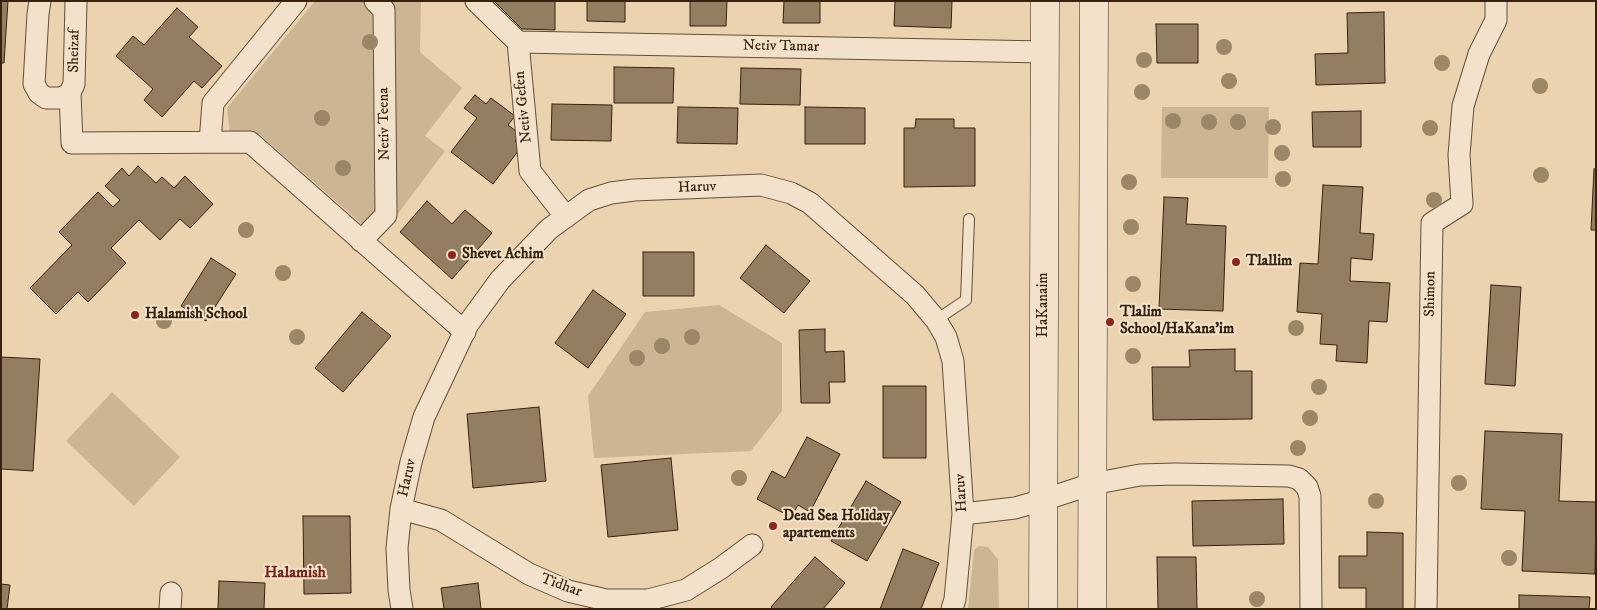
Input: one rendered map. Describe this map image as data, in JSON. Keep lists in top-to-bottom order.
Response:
{
  "streets": {
    "main road": ["HaKanaim"],
    "street": [
      "Netiv Tamar",
      "Sheizaf",
      "Netiv Gefen",
      "Netiv Teena",
      "Haruv",
      "Shimon",
      "Tidhar"
    ]
  },
  "crossings": [
    ["Netiv Tamar", "Netiv Gefen"],
    ["Netiv Tamar", "HaKanaim"],
    ["Netiv Gefen", "Haruv"],
    ["Haruv", "Tidhar"]
  ],
  "districts": ["Halamish"],
  "places": [
    "Shevet Achim",
    "Tlallim",
    "Halamish School",
    "Tlalim School/HaKana'im",
    "Dead Sea Holiday apartements"
  ]
}
